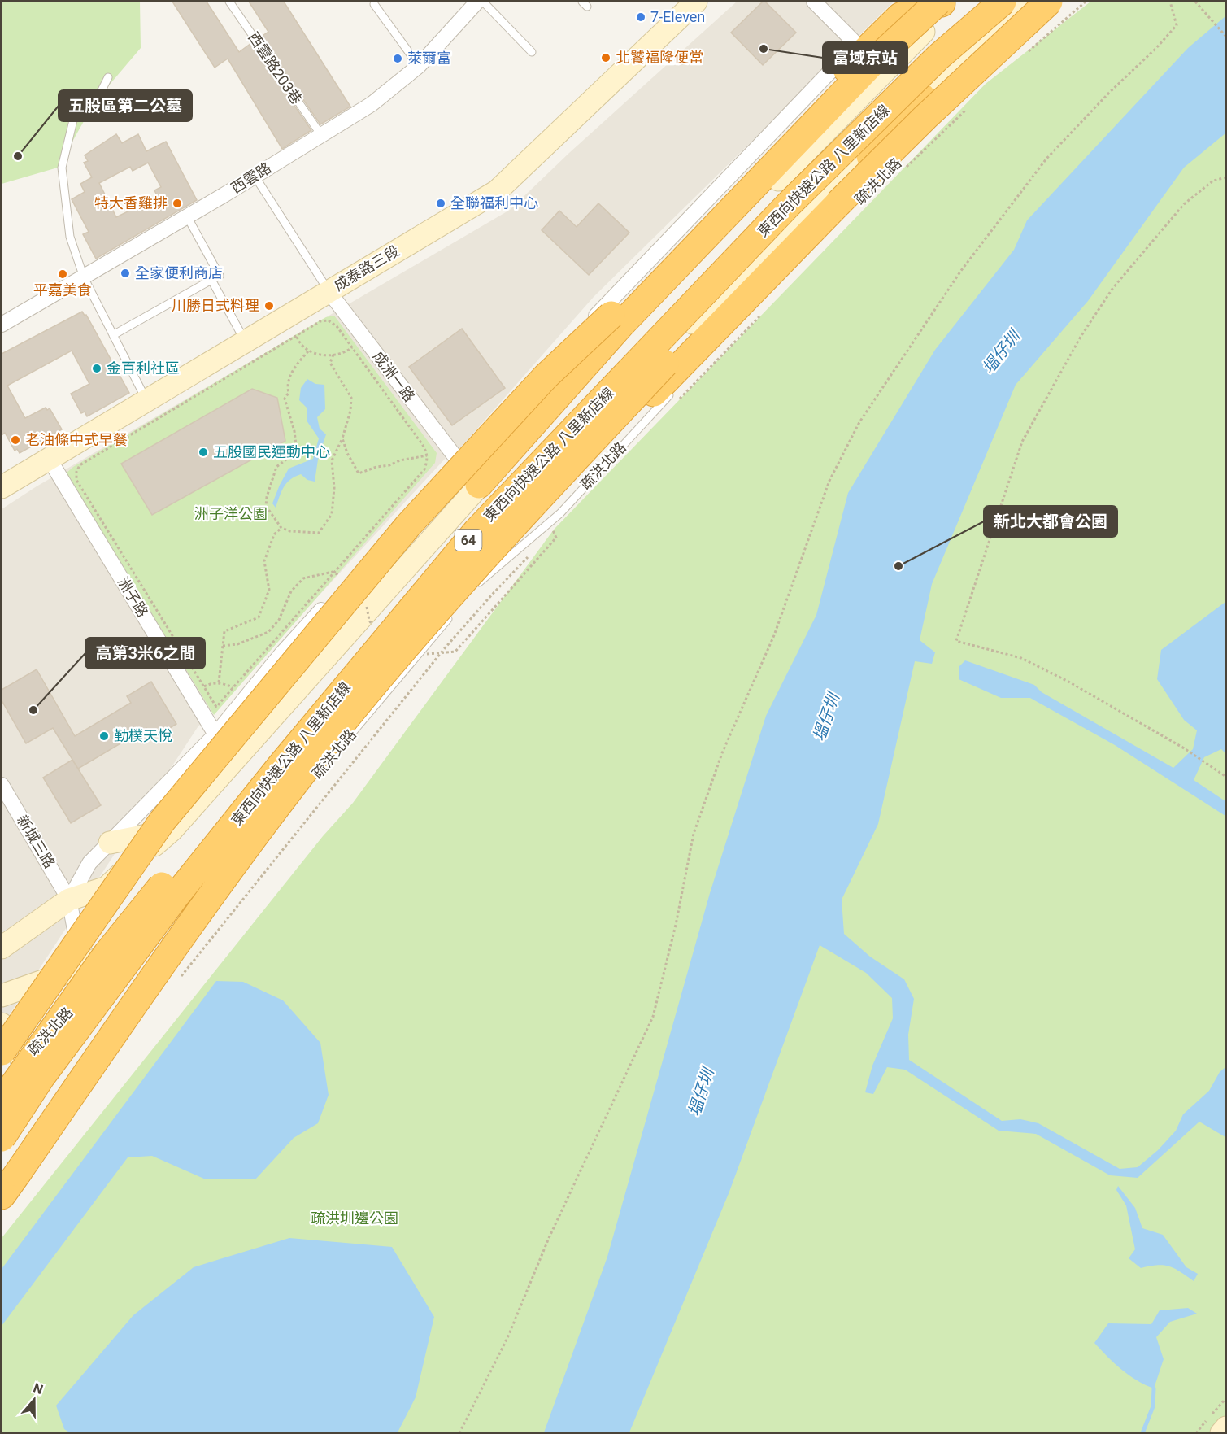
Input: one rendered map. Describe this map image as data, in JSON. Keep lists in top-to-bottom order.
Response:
{
  "streets": {
    "highway": ["東西向快速公路 八里新店線", "64"],
    "street": [
      "西雲路",
      "疏洪北路",
      "成泰路三段",
      "成洲一路",
      "洲子路",
      "新城三路"
    ],
    "lane": ["西雲路203巷"]
  },
  "crossings": [
    ["西雲路203巷", "西雲路"],
    ["疏洪北路", "新城三路"],
    ["成泰路三段", "成洲一路"],
    ["成泰路三段", "洲子路"]
  ],
  "water": ["塭仔圳"],
  "parks": ["洲子洋公園", "疏洪圳邊公園"],
  "places": [
    "7-Eleven",
    "富域京站",
    "北饕福隆便當",
    "萊爾富",
    "五股區第二公墓",
    "特大香雞排",
    "全聯福利中心",
    "全家便利商店",
    "平嘉美食",
    "川勝日式料理",
    "金百利社區",
    "老油條中式早餐",
    "五股國民運動中心",
    "新北大都會公園",
    "高第3米6之間",
    "勤樸天悅"
  ],
  "north": "top"
}
